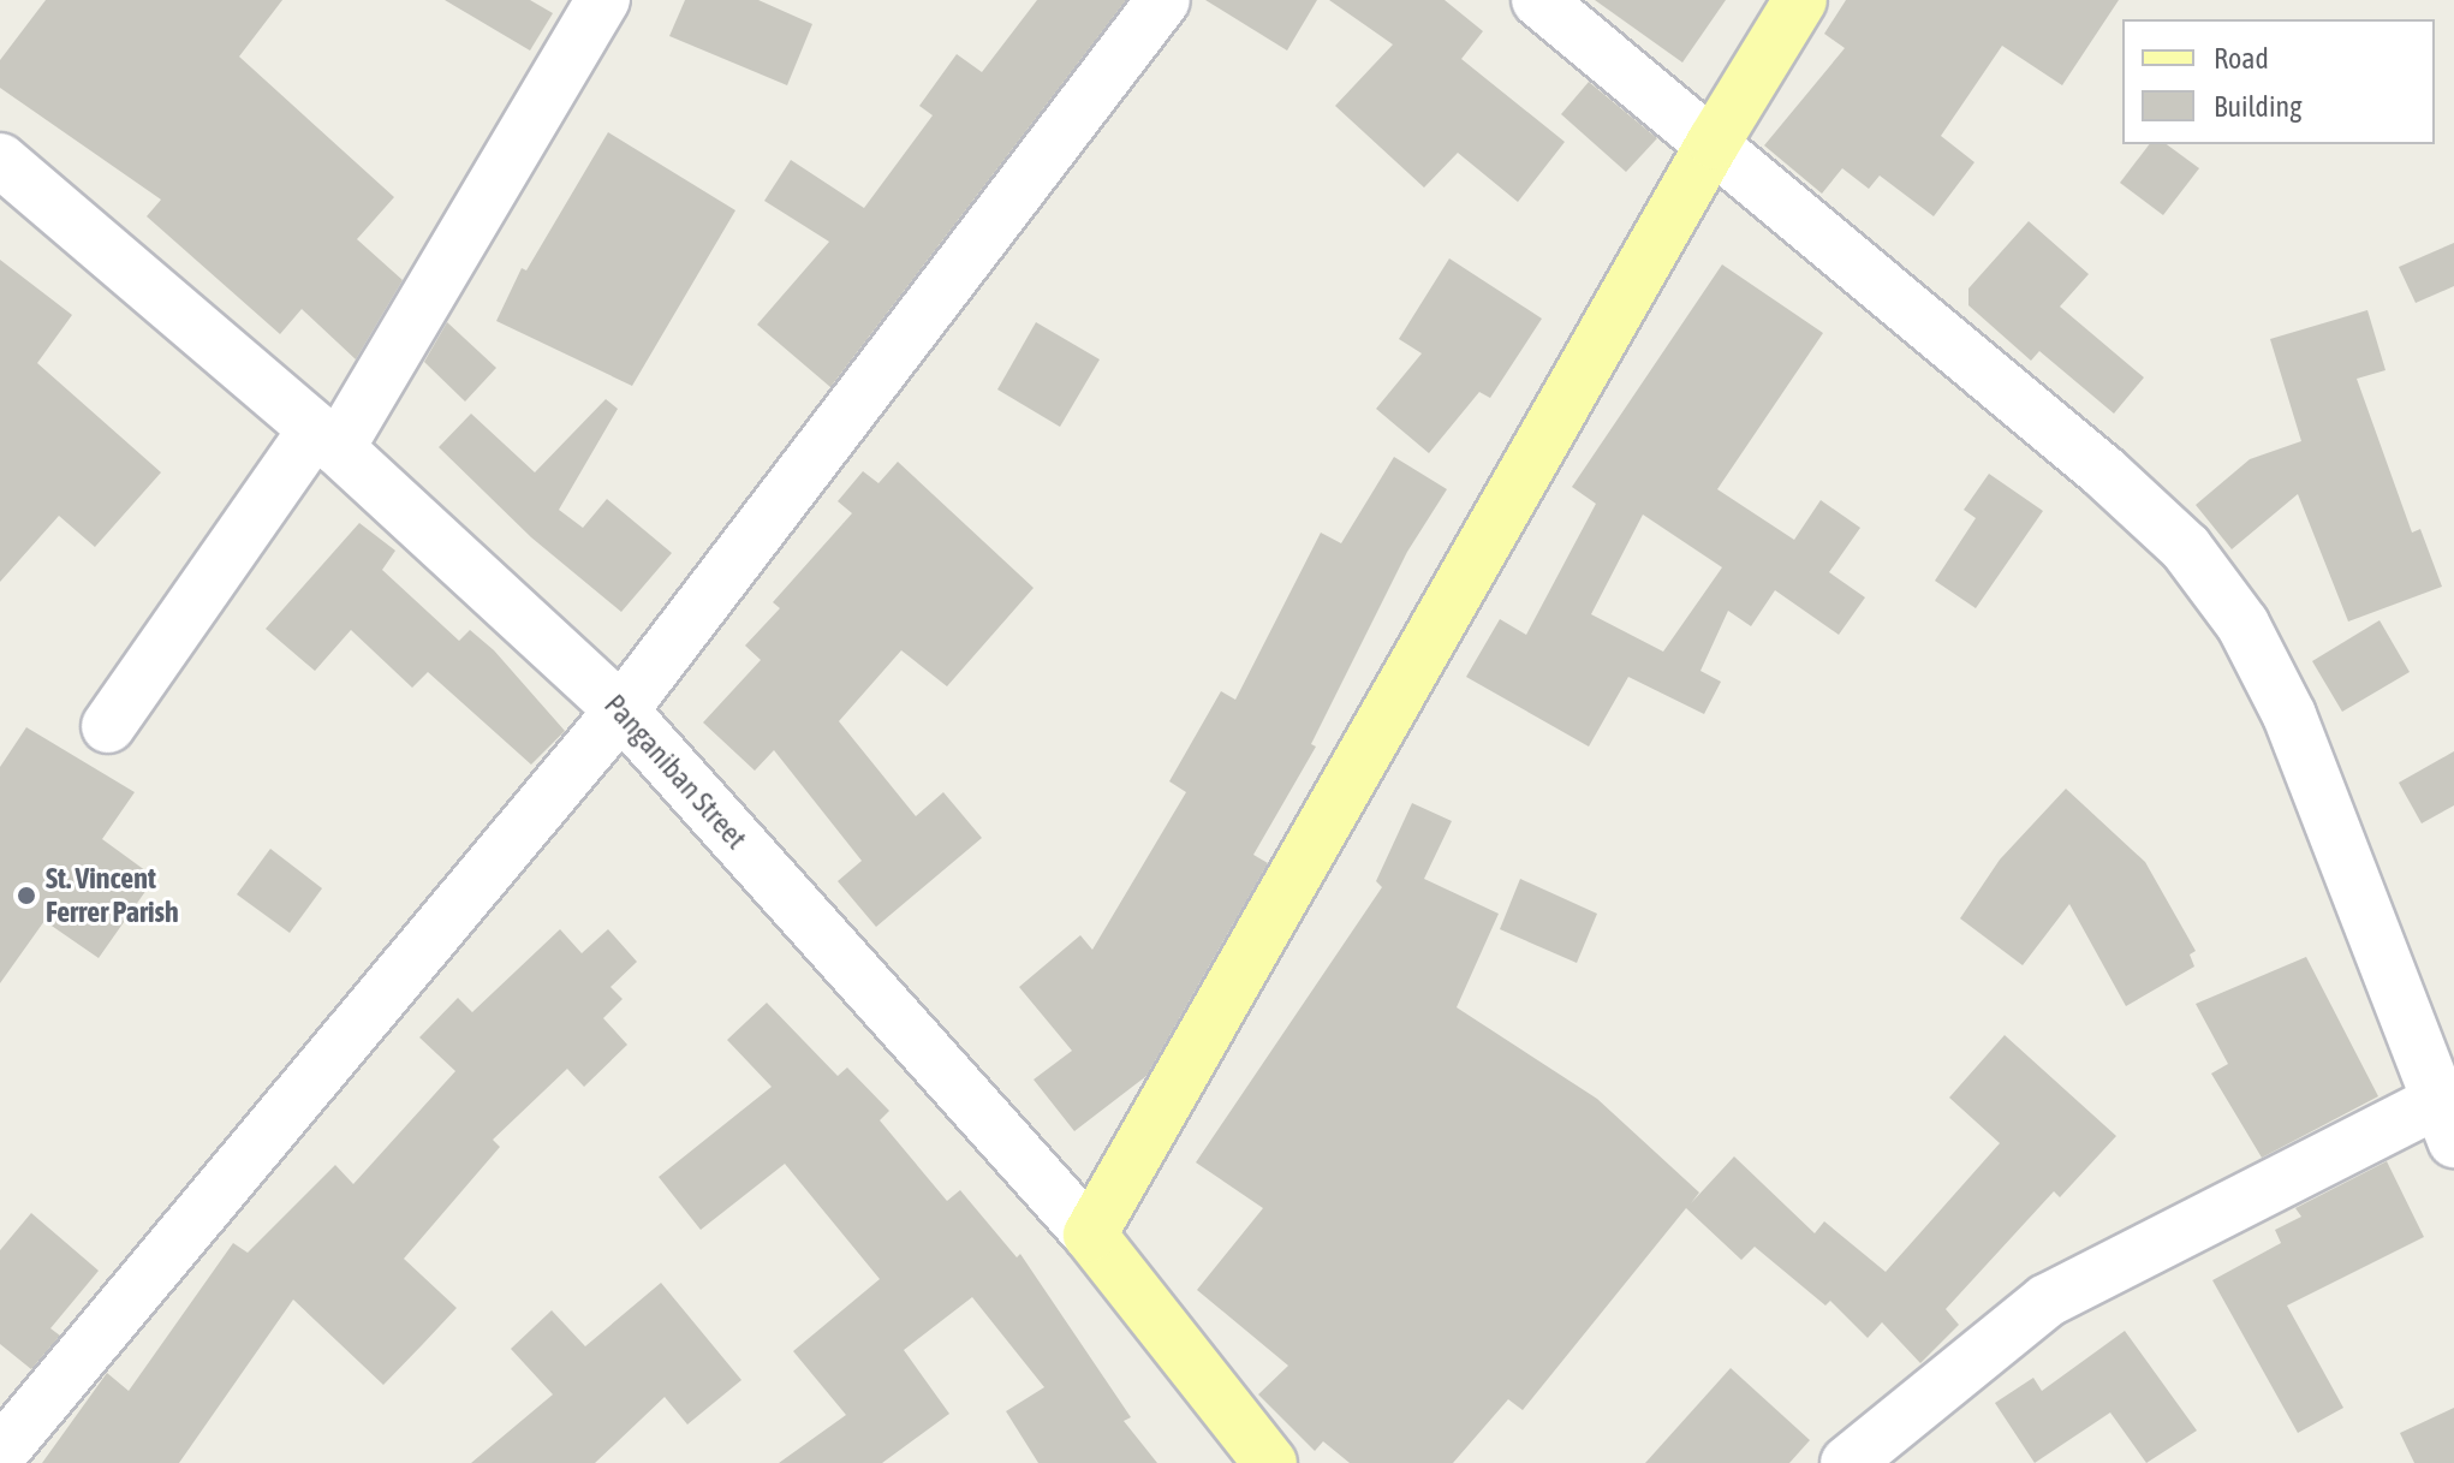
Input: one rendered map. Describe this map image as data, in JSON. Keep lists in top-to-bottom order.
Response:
{
  "streets": {
    "main road": ["Panganiban Street"]
  },
  "places": ["St. Vincent Ferrer Parish"],
  "legend": ["Road", "Building"]
}
